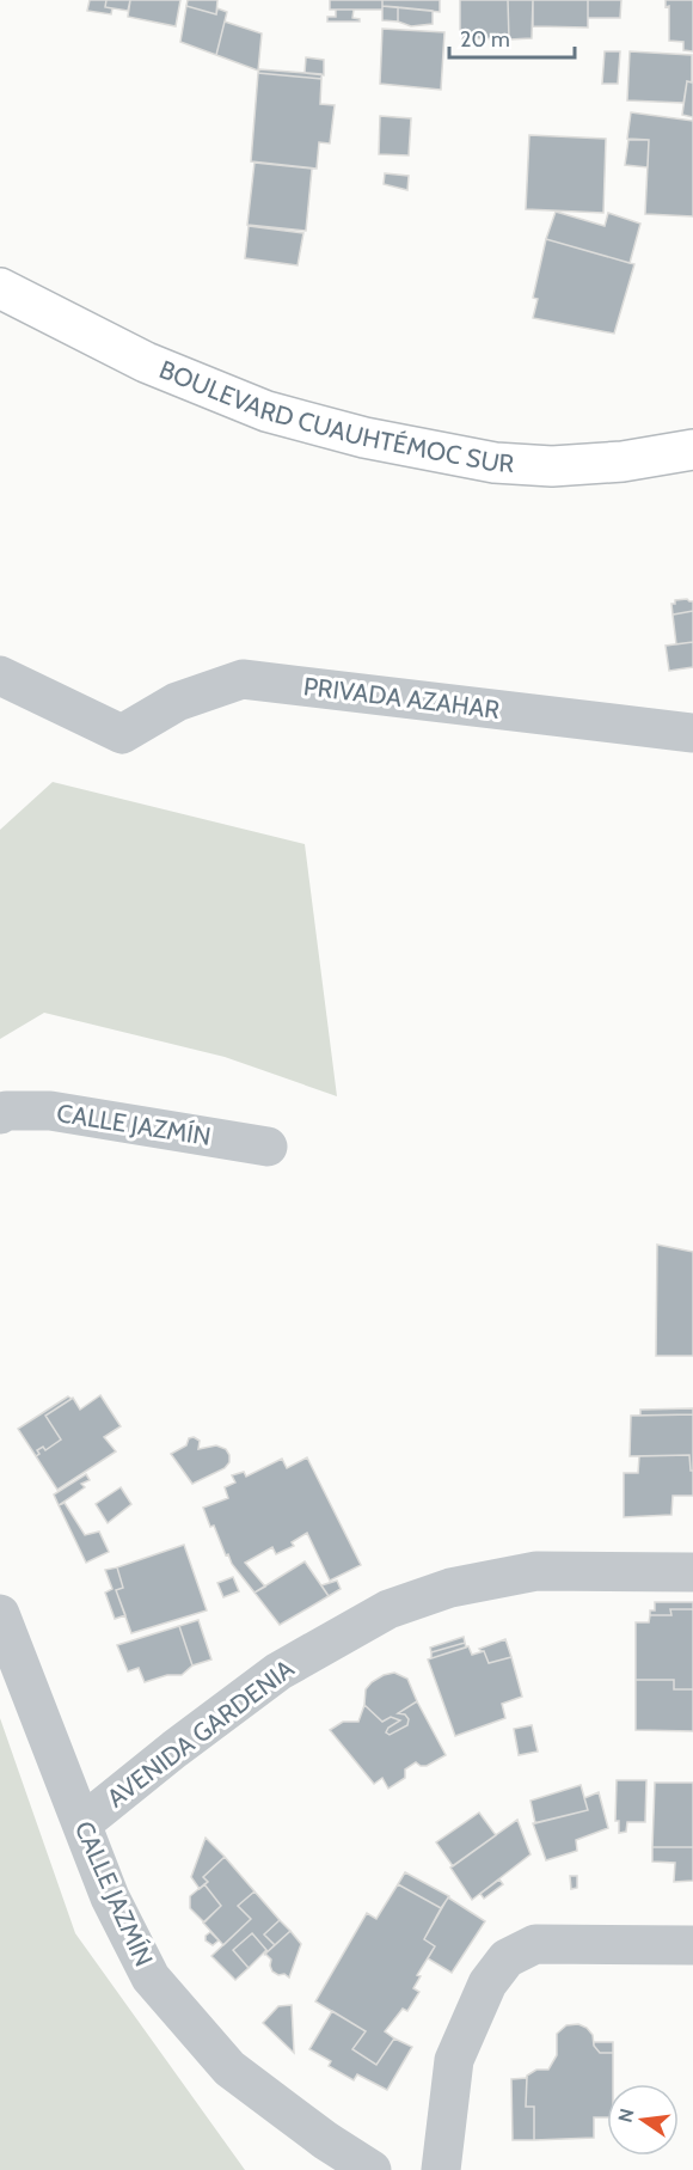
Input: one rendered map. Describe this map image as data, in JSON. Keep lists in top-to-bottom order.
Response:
{
  "streets": {
    "main road": ["BOULEVARD CUAUHTÉMOC SUR"],
    "street": ["PRIVADA AZAHAR", "CALLE JAZMÍN", "AVENIDA GARDENIA"]
  },
  "crossings": [
    ["CALLE JAZMÍN", "AVENIDA GARDENIA"]
  ],
  "scale_bar": "20 m",
  "north": "left"
}
